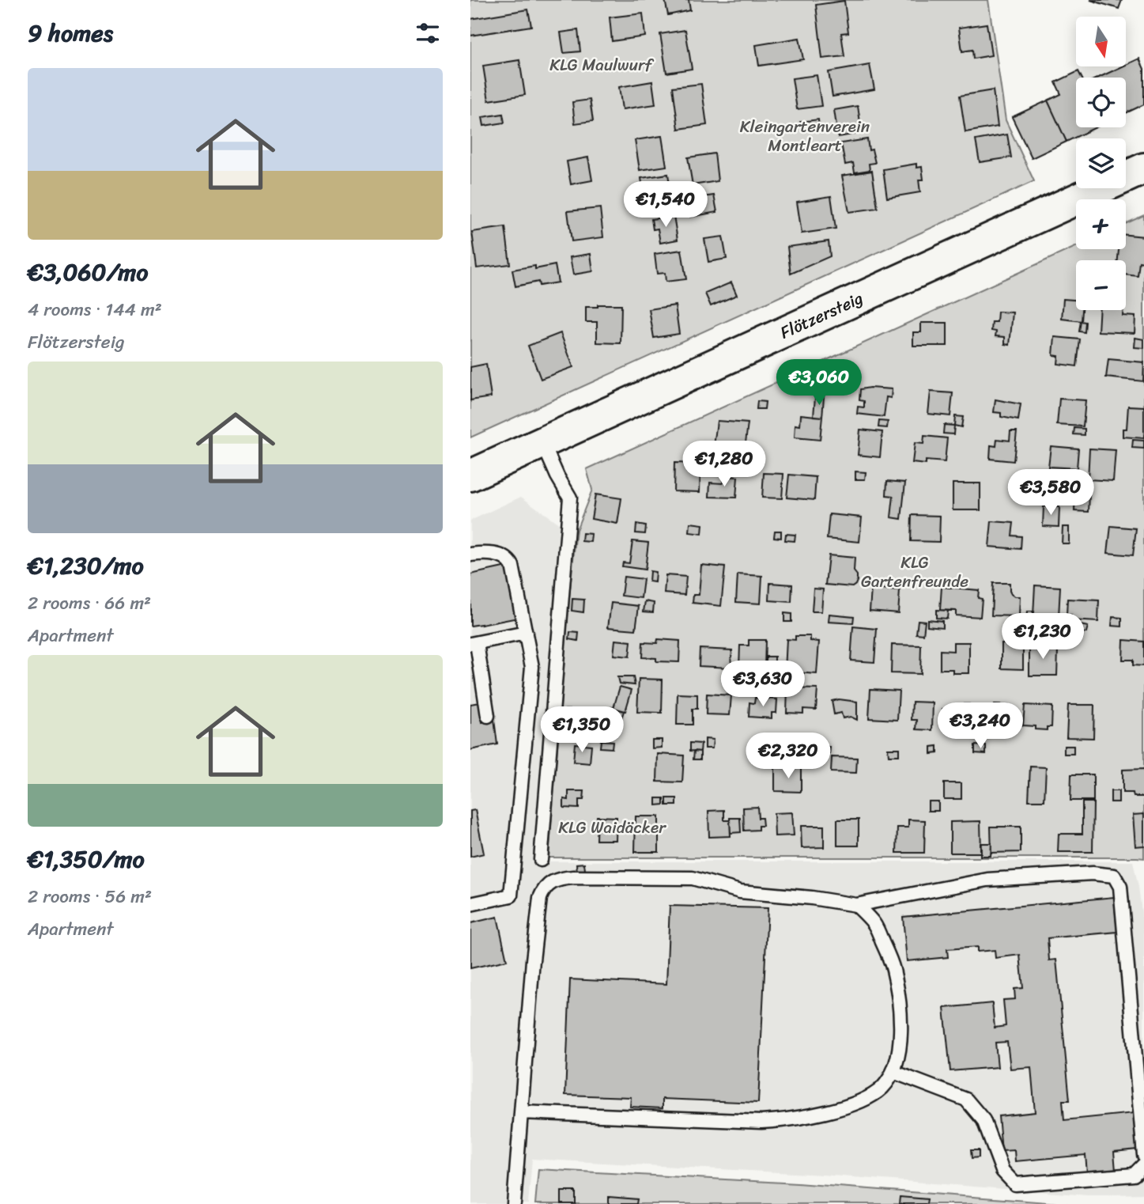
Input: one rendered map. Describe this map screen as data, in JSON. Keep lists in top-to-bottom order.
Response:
{
  "streets": {
    "main road": ["Flötzersteig"]
  },
  "parks": [
    "KLG Maulwurf",
    "Kleingartenverein Montleart",
    "KLG Gartenfreunde",
    "KLG Waidäcker"
  ],
  "north": "bottom",
  "page": {
    "heading": "9 homes",
    "map_buttons": ["+", "−"],
    "list": [
      {
        "name": "€3,060/mo",
        "note": "4 rooms · 144 m² · Flötzersteig"
      },
      {
        "name": "€1,230/mo",
        "note": "2 rooms · 66 m² · Apartment"
      },
      {
        "name": "€1,350/mo",
        "note": "2 rooms · 56 m² · Apartment"
      }
    ],
    "price": [
      "€1,540",
      "€3,060",
      "€1,280",
      "€3,580",
      "€1,230",
      "€3,630",
      "€3,240",
      "€1,350",
      "€2,320"
    ]
  }
}
